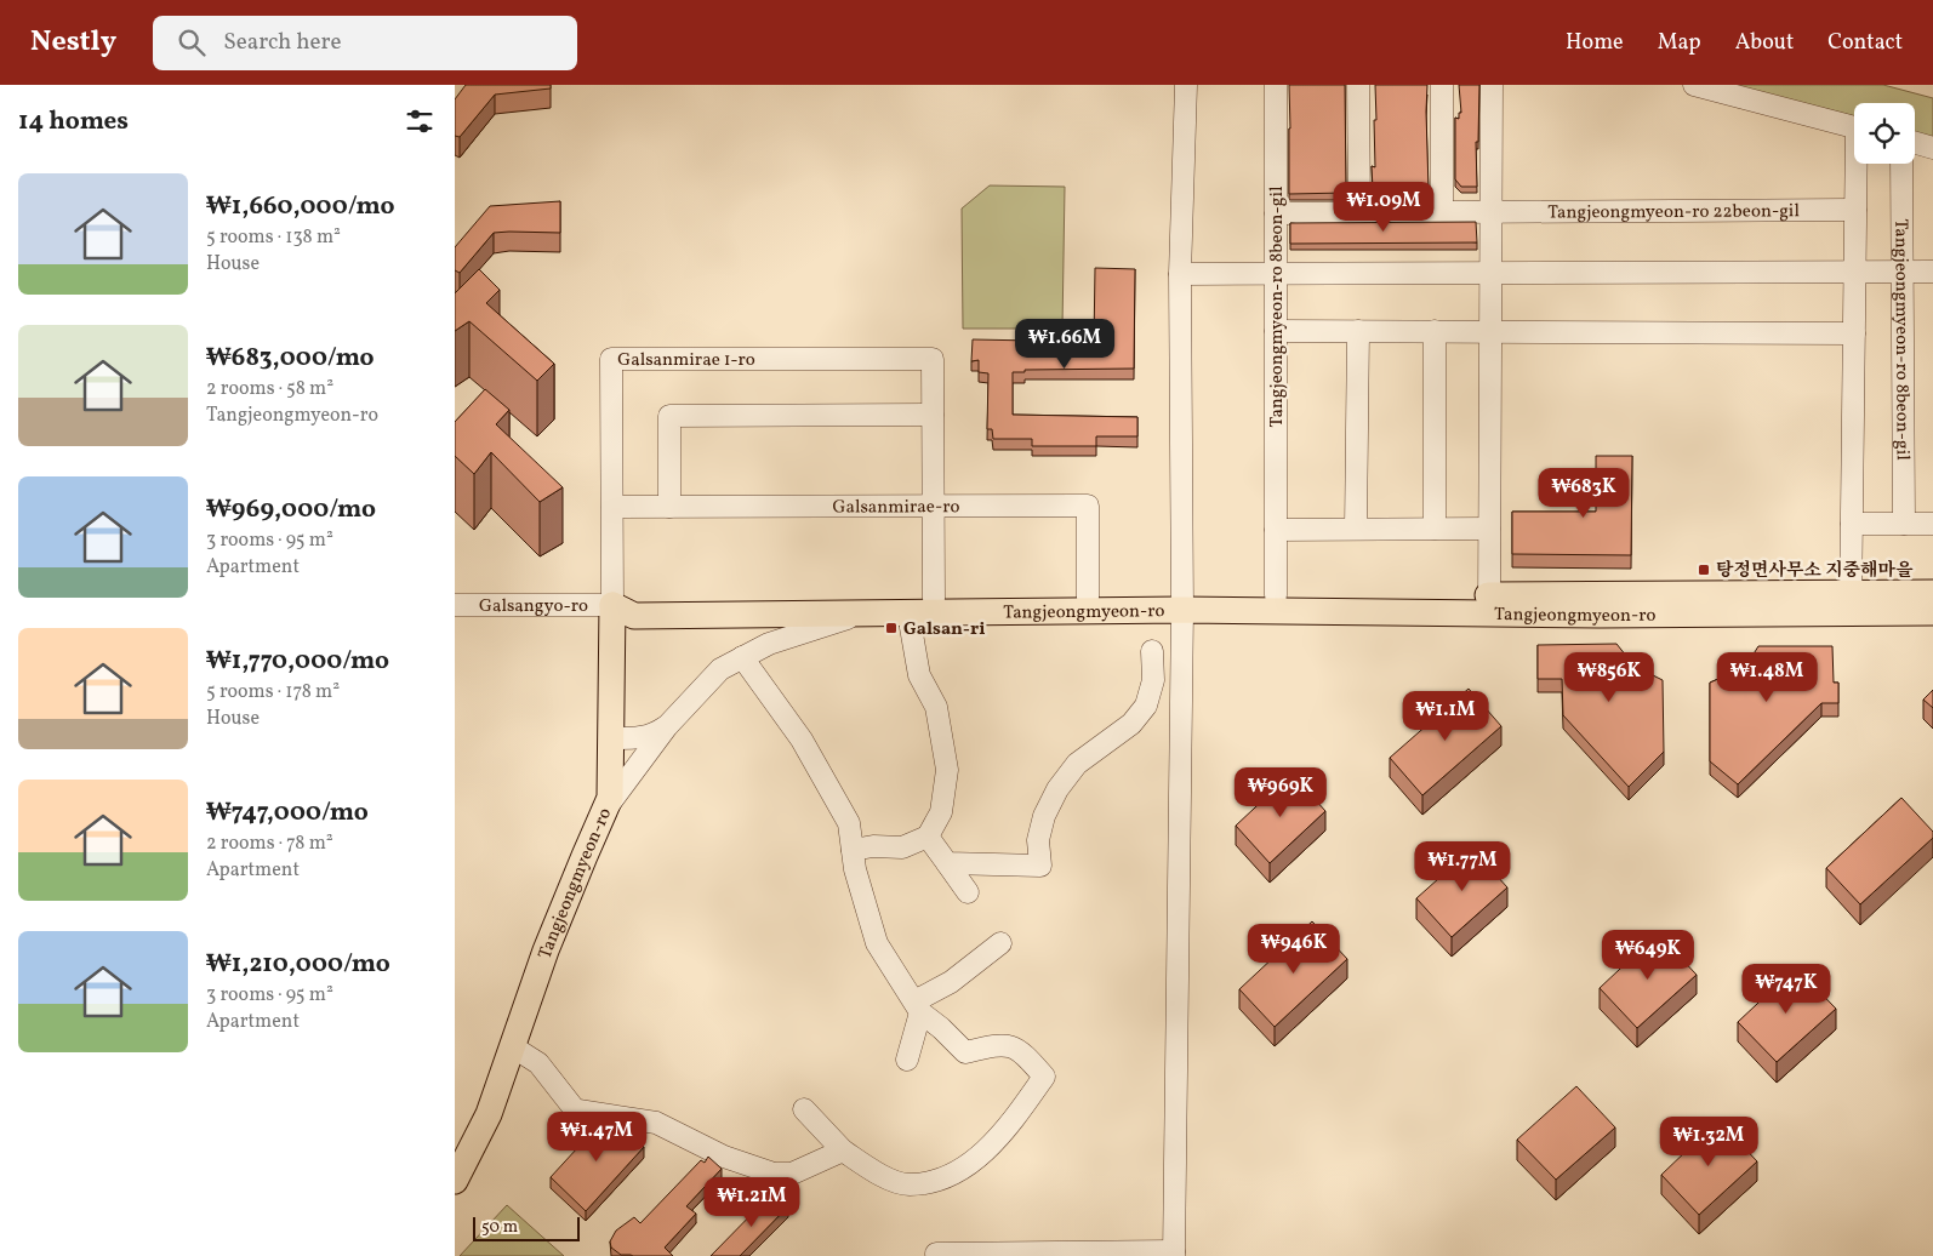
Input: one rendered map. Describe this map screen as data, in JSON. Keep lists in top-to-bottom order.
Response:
{
  "streets": {
    "main road": ["Galsanmirae 1-ro", "Tangjeongmyeon-ro"],
    "street": [
      "Tangjeongmyeon-ro 22beon-gil",
      "Tangjeongmyeon-ro 8beon-gil",
      "Galsanmirae-ro",
      "Galsangyo-ro"
    ]
  },
  "crossings": [
    ["Tangjeongmyeon-ro 22beon-gil", "Tangjeongmyeon-ro 8beon-gil"],
    ["Tangjeongmyeon-ro 8beon-gil", "Tangjeongmyeon-ro"],
    ["Galsanmirae 1-ro", "Galsanmirae-ro"],
    ["Galsanmirae 1-ro", "Galsangyo-ro"],
    ["Galsanmirae 1-ro", "Tangjeongmyeon-ro"],
    ["Galsanmirae-ro", "Tangjeongmyeon-ro"]
  ],
  "places": {
    "transit": ["탕정면사무소 지중해마을", "Galsan-ri"]
  },
  "scale_bar": "50 m",
  "page": {
    "header": "Nestly",
    "search": "Search here",
    "nav": [
      "Home",
      "Map",
      "About",
      "Contact"
    ],
    "heading": "14 homes",
    "list": [
      {
        "name": "₩1,660,000/mo",
        "note": "5 rooms · 138 m² · House"
      },
      {
        "name": "₩683,000/mo",
        "note": "2 rooms · 58 m² · Tangjeongmyeon-ro"
      },
      {
        "name": "₩969,000/mo",
        "note": "3 rooms · 95 m² · Apartment"
      },
      {
        "name": "₩1,770,000/mo",
        "note": "5 rooms · 178 m² · House"
      },
      {
        "name": "₩747,000/mo",
        "note": "2 rooms · 78 m² · Apartment"
      },
      {
        "name": "₩1,210,000/mo",
        "note": "3 rooms · 95 m² · Apartment"
      }
    ],
    "price": [
      "₩1.09M",
      "₩1.66M",
      "₩683K",
      "₩856K",
      "₩1.48M",
      "₩1.1M",
      "₩969K",
      "₩1.77M",
      "₩946K",
      "₩649K",
      "₩747K",
      "₩1.47M",
      "₩1.32M",
      "₩1.21M"
    ],
    "scale": "50 m"
  }
}
